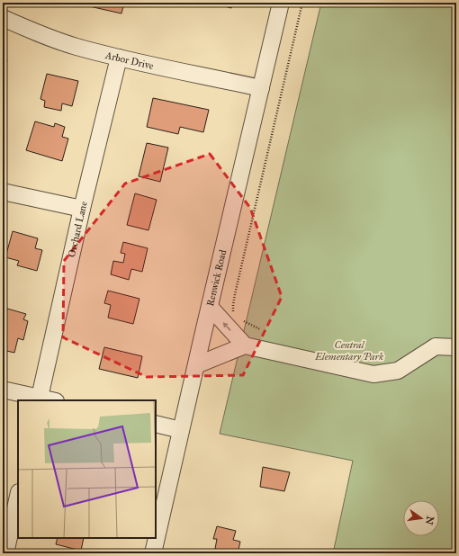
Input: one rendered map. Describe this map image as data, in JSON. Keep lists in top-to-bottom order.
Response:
{
  "streets": {
    "street": ["Arbor Drive", "Orchard Lane", "Renwick Road"]
  },
  "crossings": [
    ["Arbor Drive", "Orchard Lane"],
    ["Arbor Drive", "Renwick Road"]
  ],
  "parks": ["Central Elementary Park"],
  "north": "right"
}
